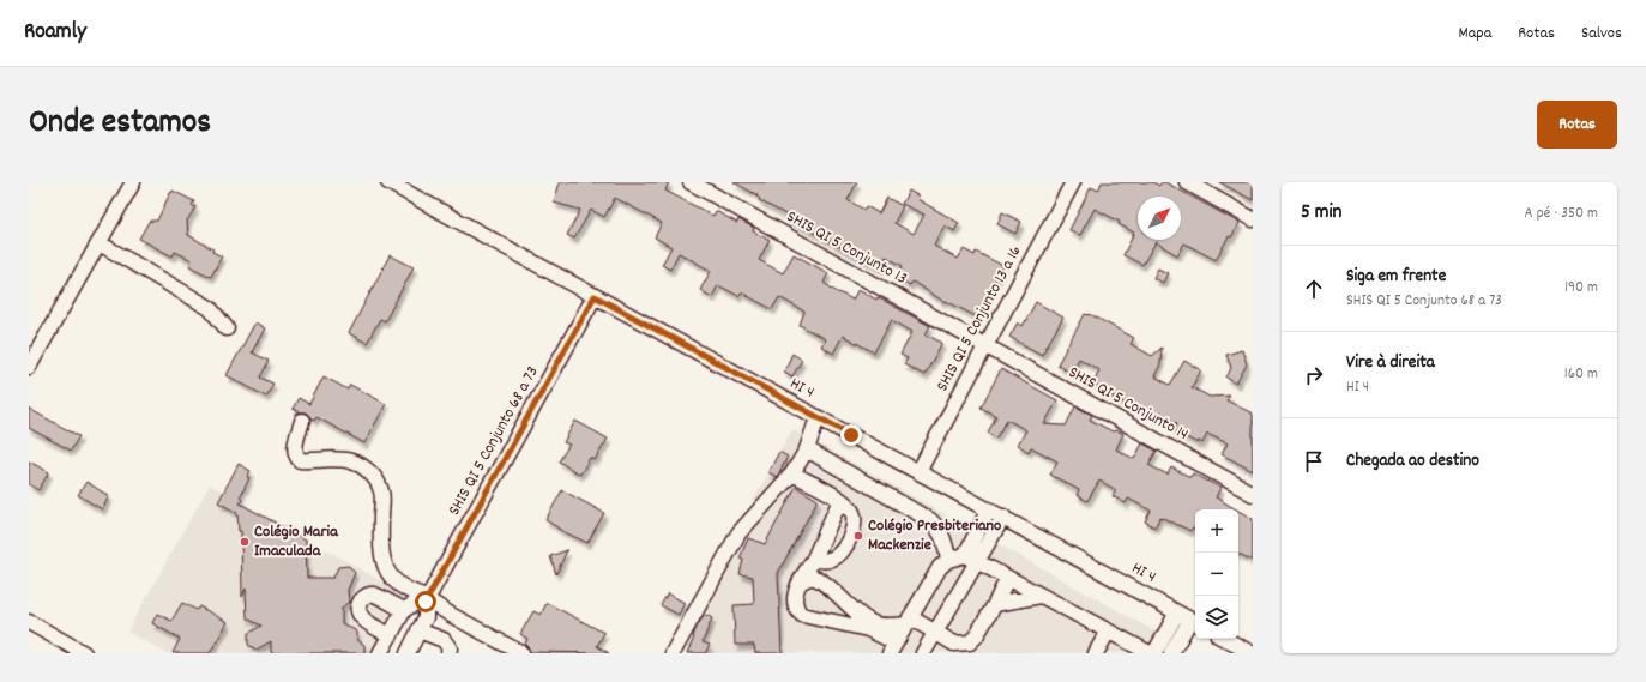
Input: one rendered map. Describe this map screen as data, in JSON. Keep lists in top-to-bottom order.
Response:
{
  "streets": {
    "street": [
      "SHIS QI 5 Conjunto 13",
      "SHIS QI 5 Conjunto 13 a 16",
      "HI 4",
      "SHIS QI 5 Conjunto 14",
      "SHIS QI 5 Conjunto 68 a 73"
    ]
  },
  "crossings": [
    ["SHIS QI 5 Conjunto 13", "SHIS QI 5 Conjunto 13 a 16"],
    ["SHIS QI 5 Conjunto 13", "SHIS QI 5 Conjunto 14"],
    ["SHIS QI 5 Conjunto 13 a 16", "HI 4"],
    ["SHIS QI 5 Conjunto 13 a 16", "SHIS QI 5 Conjunto 14"],
    ["HI 4", "SHIS QI 5 Conjunto 68 a 73"]
  ],
  "places": ["Colégio Presbiteriano Mackenzie", "Colégio Maria Imaculada"],
  "north": "top right",
  "page": {
    "header": "Roamly",
    "nav": ["Mapa", "Rotas", "Salvos"],
    "title": "Onde estamos",
    "buttons": "Rotas",
    "heading": ["5 min", "A pé · 350 m"],
    "list": [
      ["Siga em frente", "SHIS QI 5 Conjunto 68 a 73", "190 m"],
      ["Vire à direita", "HI 4", "160 m"],
      "Chegada ao destino"
    ],
    "map_buttons": ["+", "−"]
  }
}
